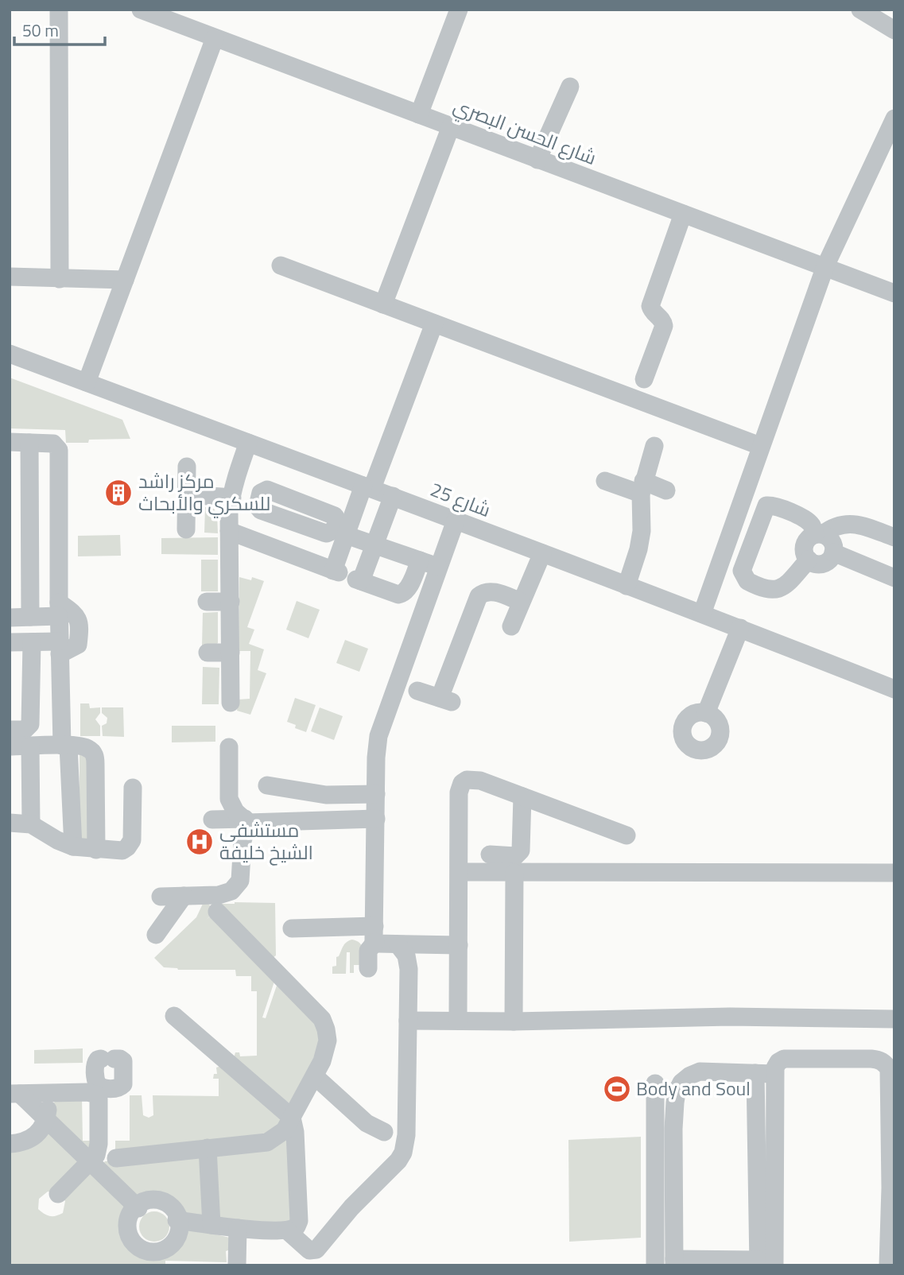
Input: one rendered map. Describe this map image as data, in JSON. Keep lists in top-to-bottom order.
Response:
{
  "streets": {
    "street": ["شارع الحسن البصري", "شارع 25"]
  },
  "places": {
    "building": ["مركز راشد للسكري والأبحاث"],
    "hospital": ["مستشفى الشيخ خليفة"],
    "sports": ["Body and Soul"]
  },
  "scale_bar": "50 m"
}
